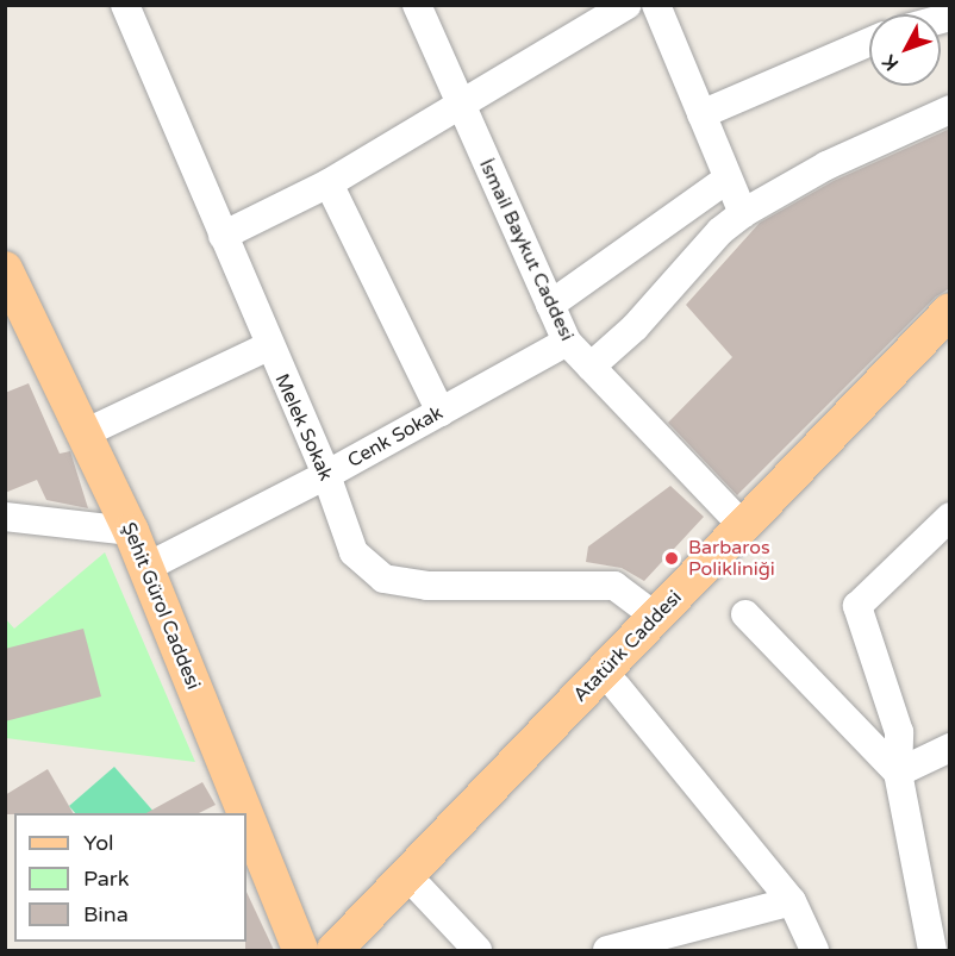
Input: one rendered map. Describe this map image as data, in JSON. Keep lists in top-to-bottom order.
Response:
{
  "streets": {
    "main road": ["Şehit Gürol Caddesi", "Atatürk Caddesi"],
    "street": ["İsmail Baykut Caddesi", "Melek Sokak", "Cenk Sokak"]
  },
  "crossings": [
    ["İsmail Baykut Caddesi", "Cenk Sokak"],
    ["İsmail Baykut Caddesi", "Atatürk Caddesi"],
    ["Melek Sokak", "Cenk Sokak"],
    ["Melek Sokak", "Atatürk Caddesi"],
    ["Cenk Sokak", "Şehit Gürol Caddesi"]
  ],
  "places": ["Barbaros Polikliniği"],
  "legend": ["Yol", "Park", "Bina"],
  "north": "bottom left"
}
